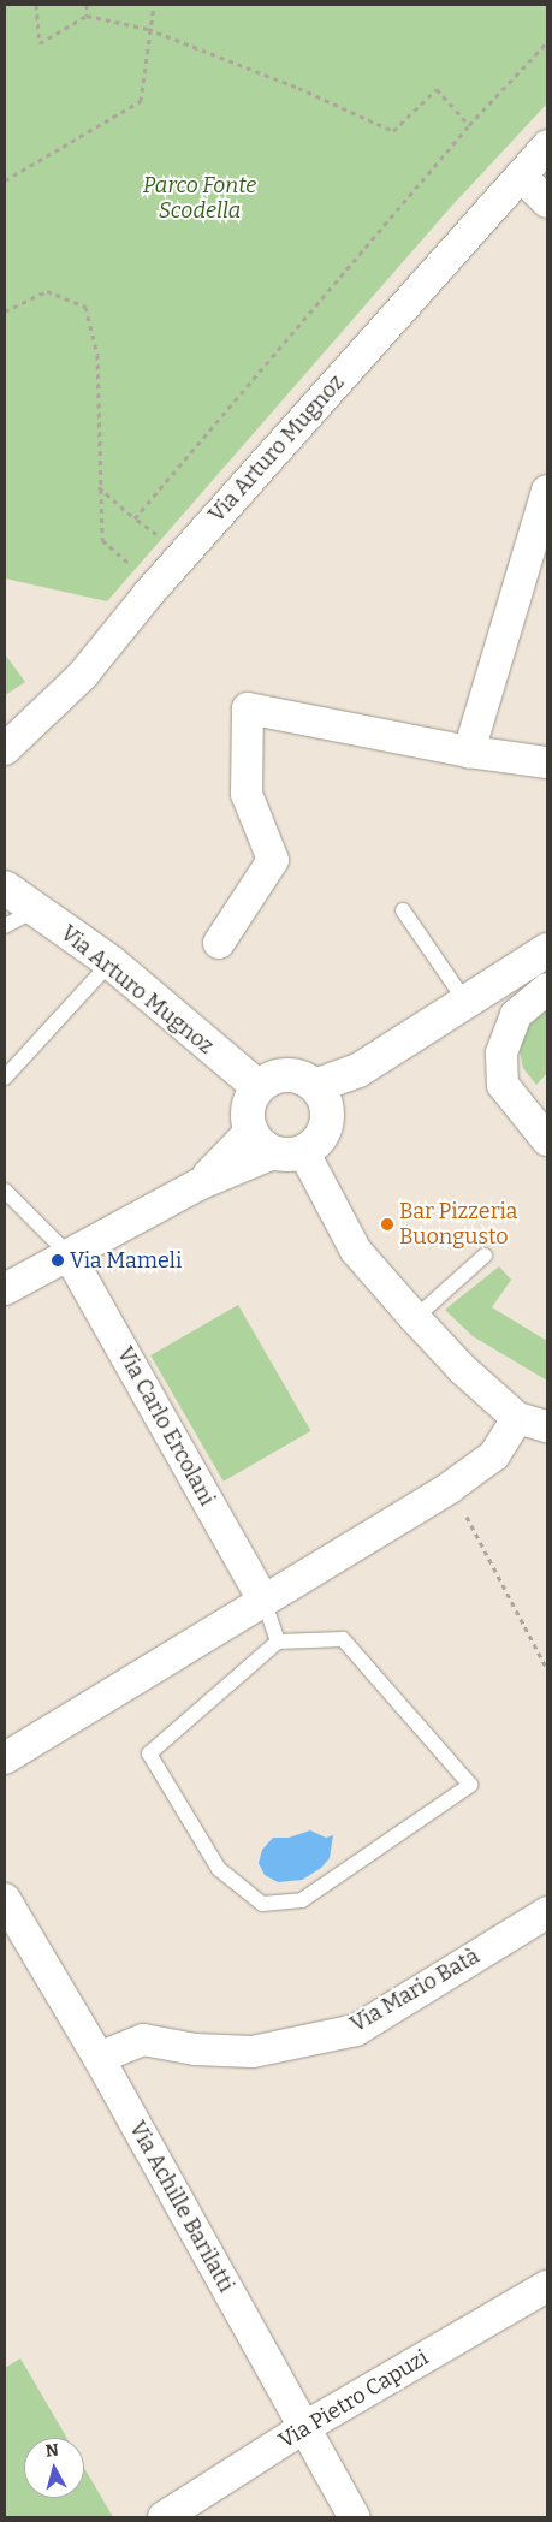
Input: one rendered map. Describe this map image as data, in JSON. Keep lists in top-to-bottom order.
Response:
{
  "streets": {
    "main road": ["Via Arturo Mugnoz"],
    "street": [
      "Via Carlo Ercolani",
      "Via Mario Batà",
      "Via Achille Barilatti",
      "Via Pietro Capuzi"
    ]
  },
  "crossings": [
    ["Via Mario Batà", "Via Achille Barilatti"],
    ["Via Achille Barilatti", "Via Pietro Capuzi"]
  ],
  "parks": ["Parco Fonte Scodella"],
  "places": ["Bar Pizzeria Buongusto", "Via Mameli"],
  "north": "top"
}
